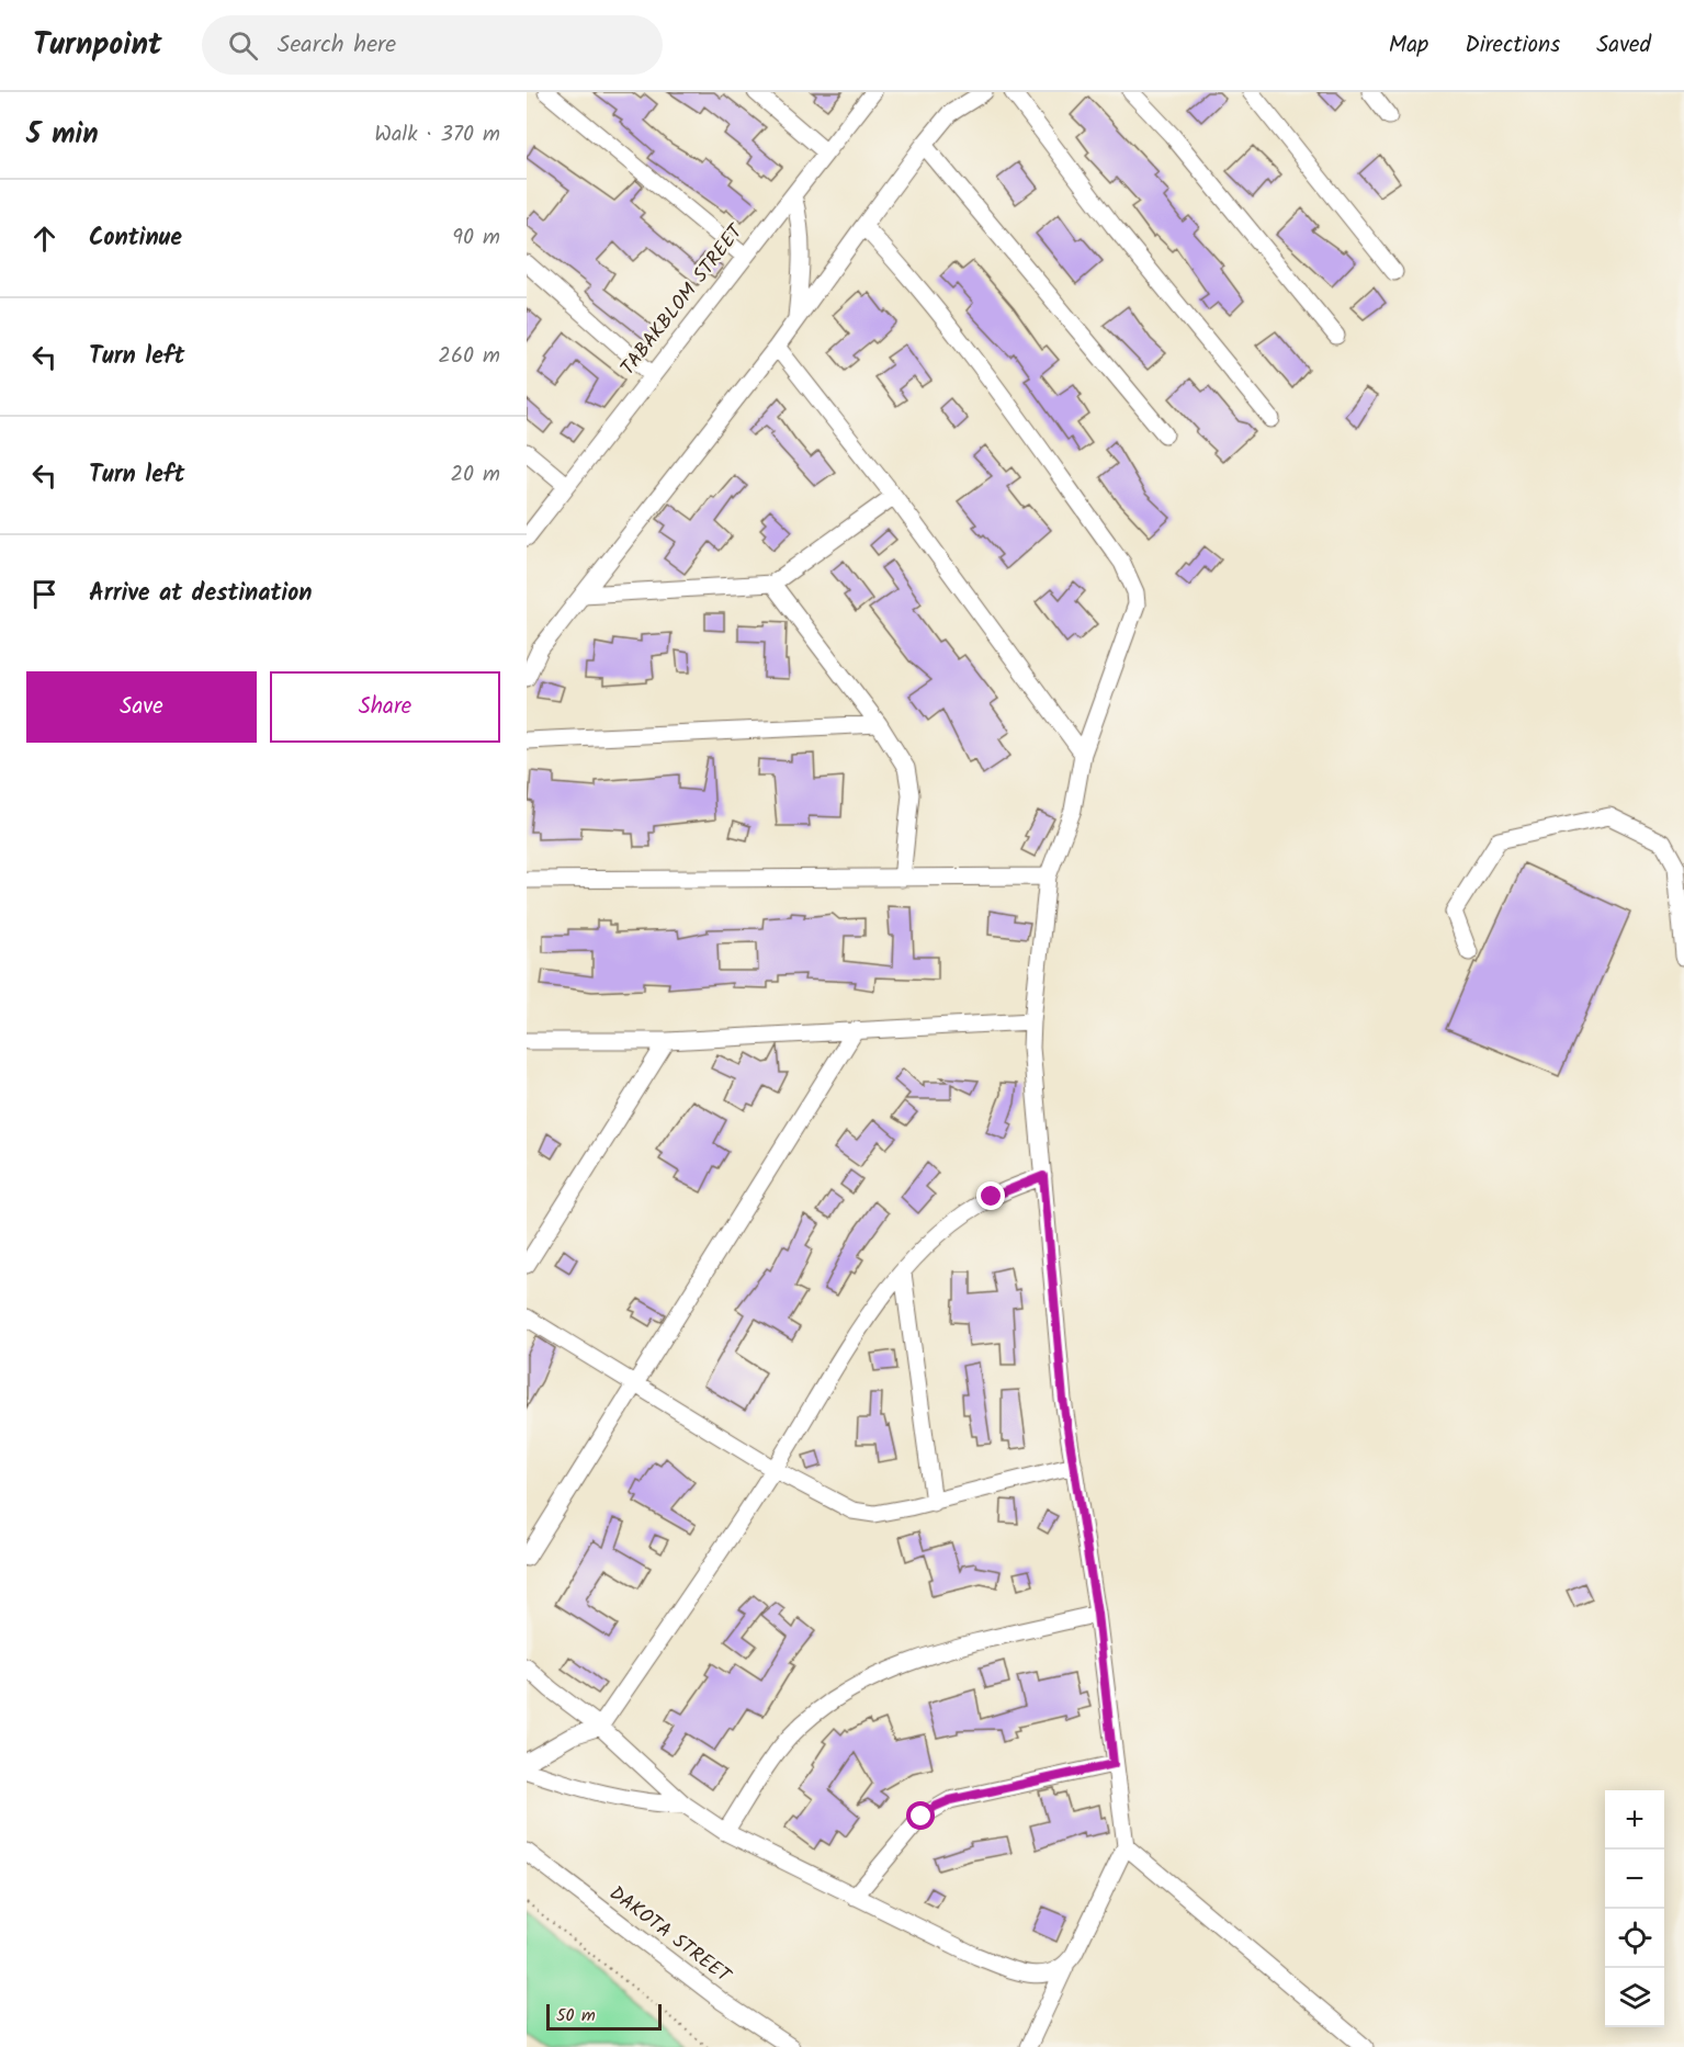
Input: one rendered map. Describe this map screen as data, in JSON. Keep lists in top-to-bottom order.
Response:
{
  "streets": {
    "street": ["TABAKBLOM STREET", "DAKOTA STREET"]
  },
  "scale_bar": "50 m",
  "page": {
    "header": "Turnpoint",
    "search": "Search here",
    "nav": ["Map", "Directions", "Saved"],
    "heading": ["5 min", "Walk · 370 m"],
    "list": [
      ["Continue", "90 m"],
      ["Turn left", "260 m"],
      ["Turn left", "20 m"],
      "Arrive at destination"
    ],
    "buttons": ["Save", "Share"],
    "map_buttons": ["+", "−"],
    "scale": "50 m"
  }
}
